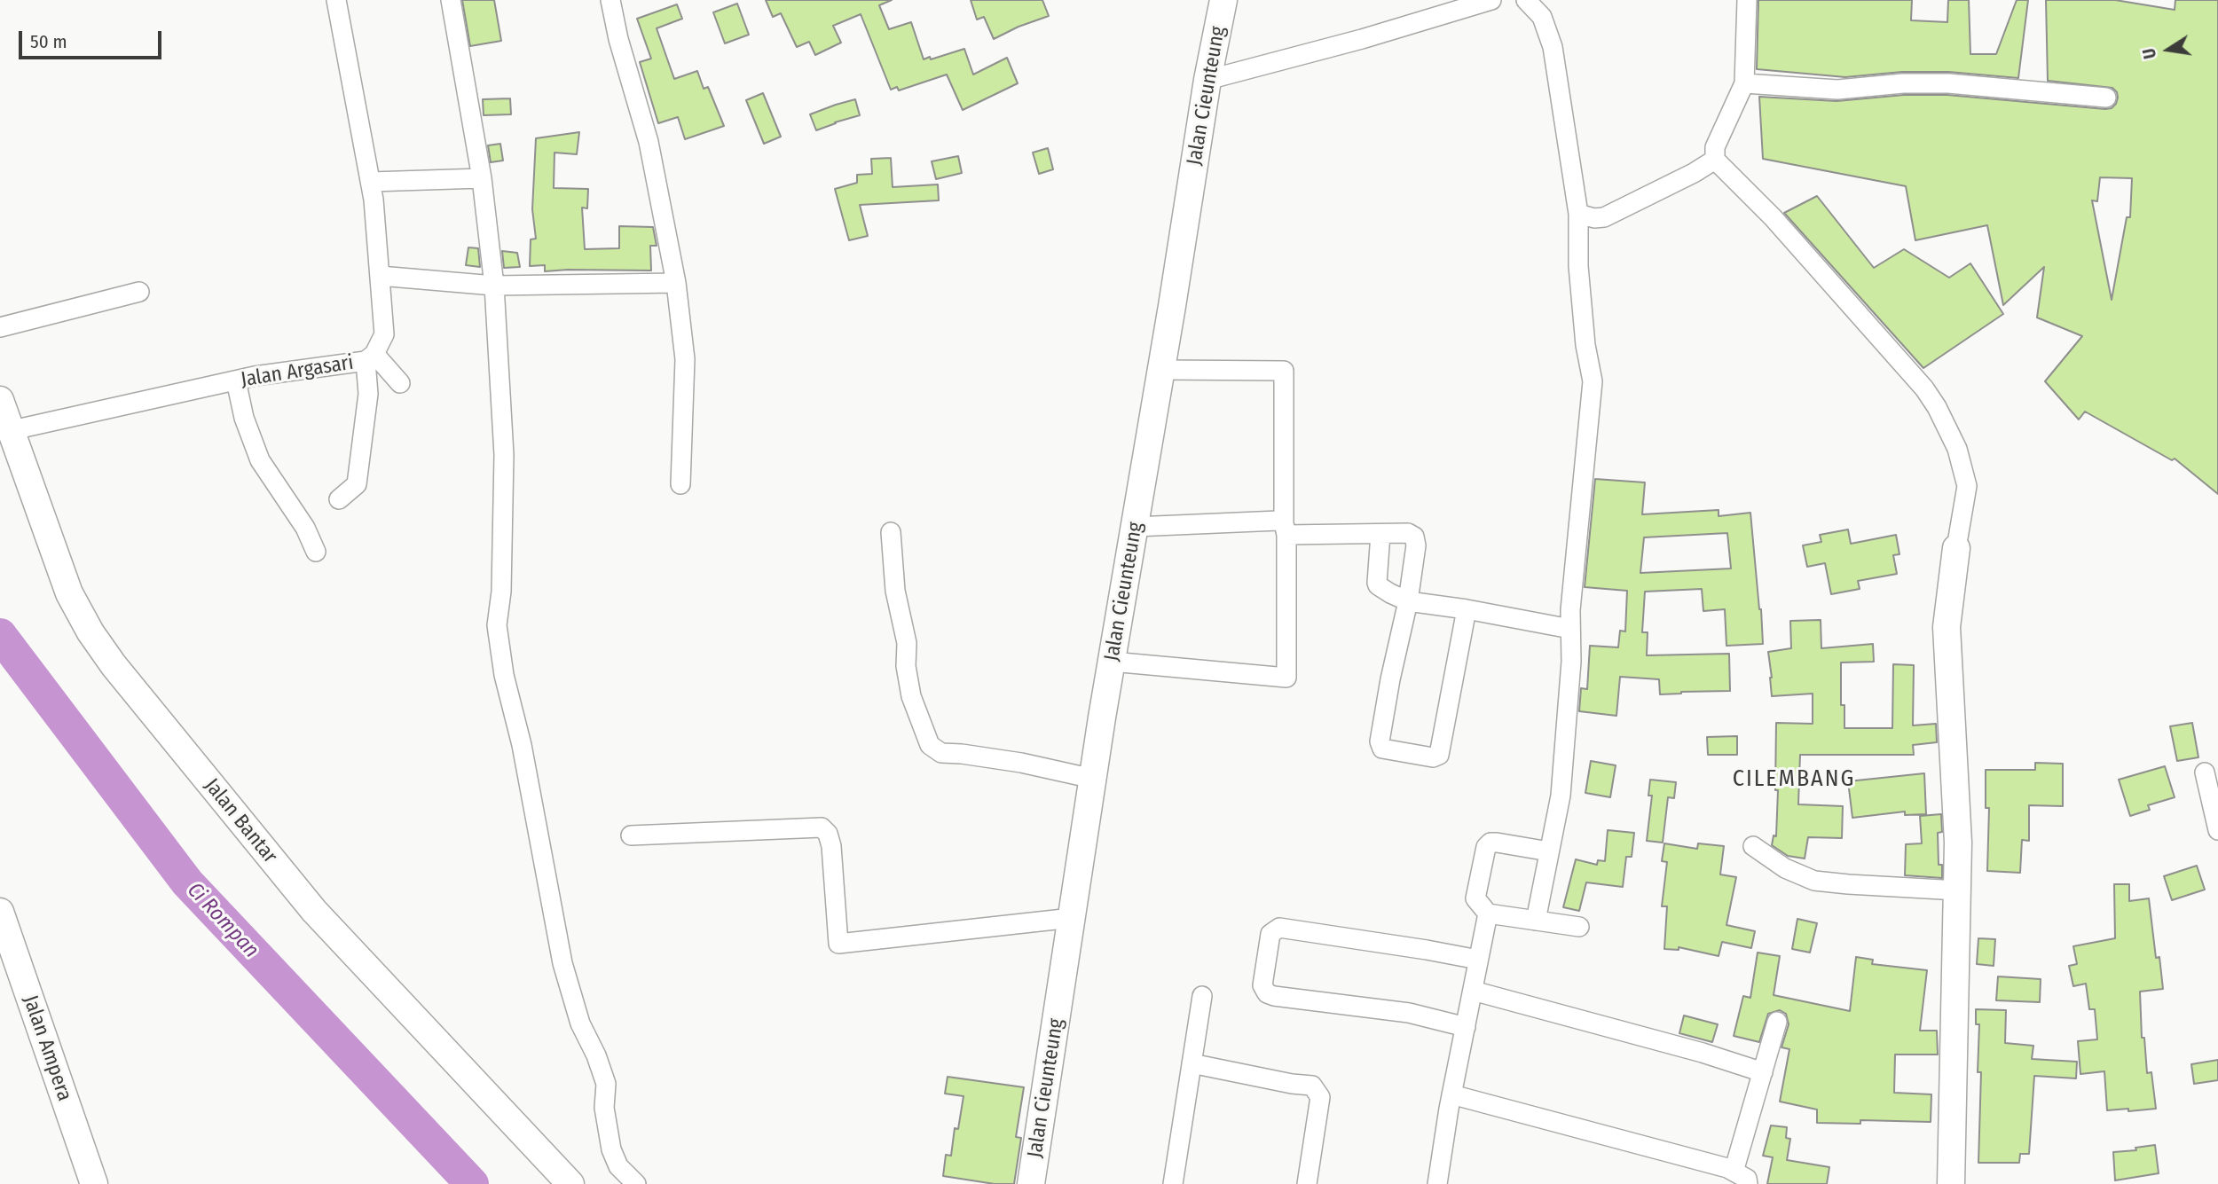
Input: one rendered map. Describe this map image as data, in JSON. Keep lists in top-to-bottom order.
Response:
{
  "streets": {
    "street": [
      "Jalan Cieunteung",
      "Jalan Argasari",
      "Jalan Bantar",
      "Jalan Ampera"
    ]
  },
  "crossings": [
    ["Jalan Argasari", "Jalan Bantar"]
  ],
  "districts": ["CILEMBANG"],
  "water": ["Ci Rompan"],
  "scale_bar": "50 m",
  "north": "left"
}
